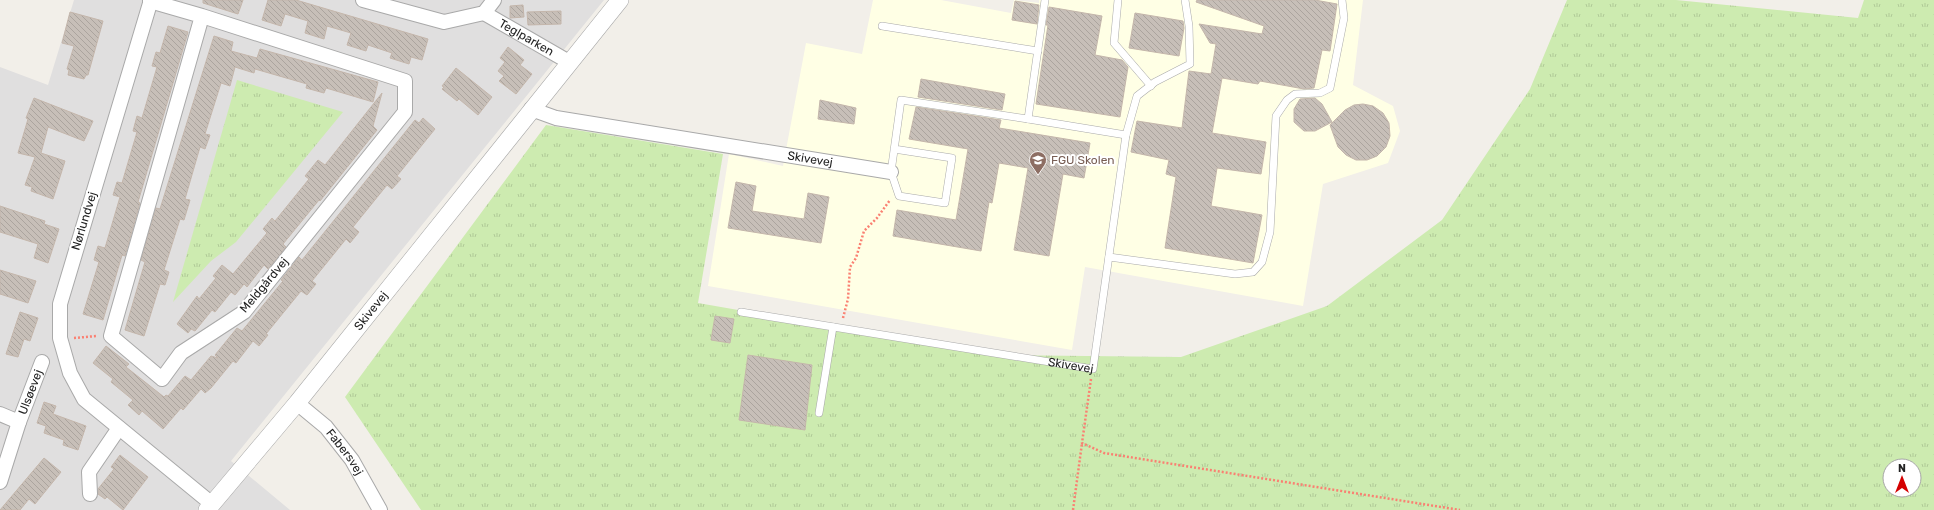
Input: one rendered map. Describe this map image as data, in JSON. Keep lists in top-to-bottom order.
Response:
{
  "streets": {
    "street": [
      "Teglparken",
      "Skivevej",
      "Nørlundvej",
      "Meldgårdvej",
      "Ulsøevej",
      "Fabersvej"
    ]
  },
  "crossings": [
    ["Teglparken", "Skivevej"],
    ["Skivevej", "Nørlundvej"],
    ["Skivevej", "Fabersvej"],
    ["Nørlundvej", "Meldgårdvej"]
  ],
  "places": {
    "school or university": ["FGU Skolen"]
  },
  "north": "top"
}
